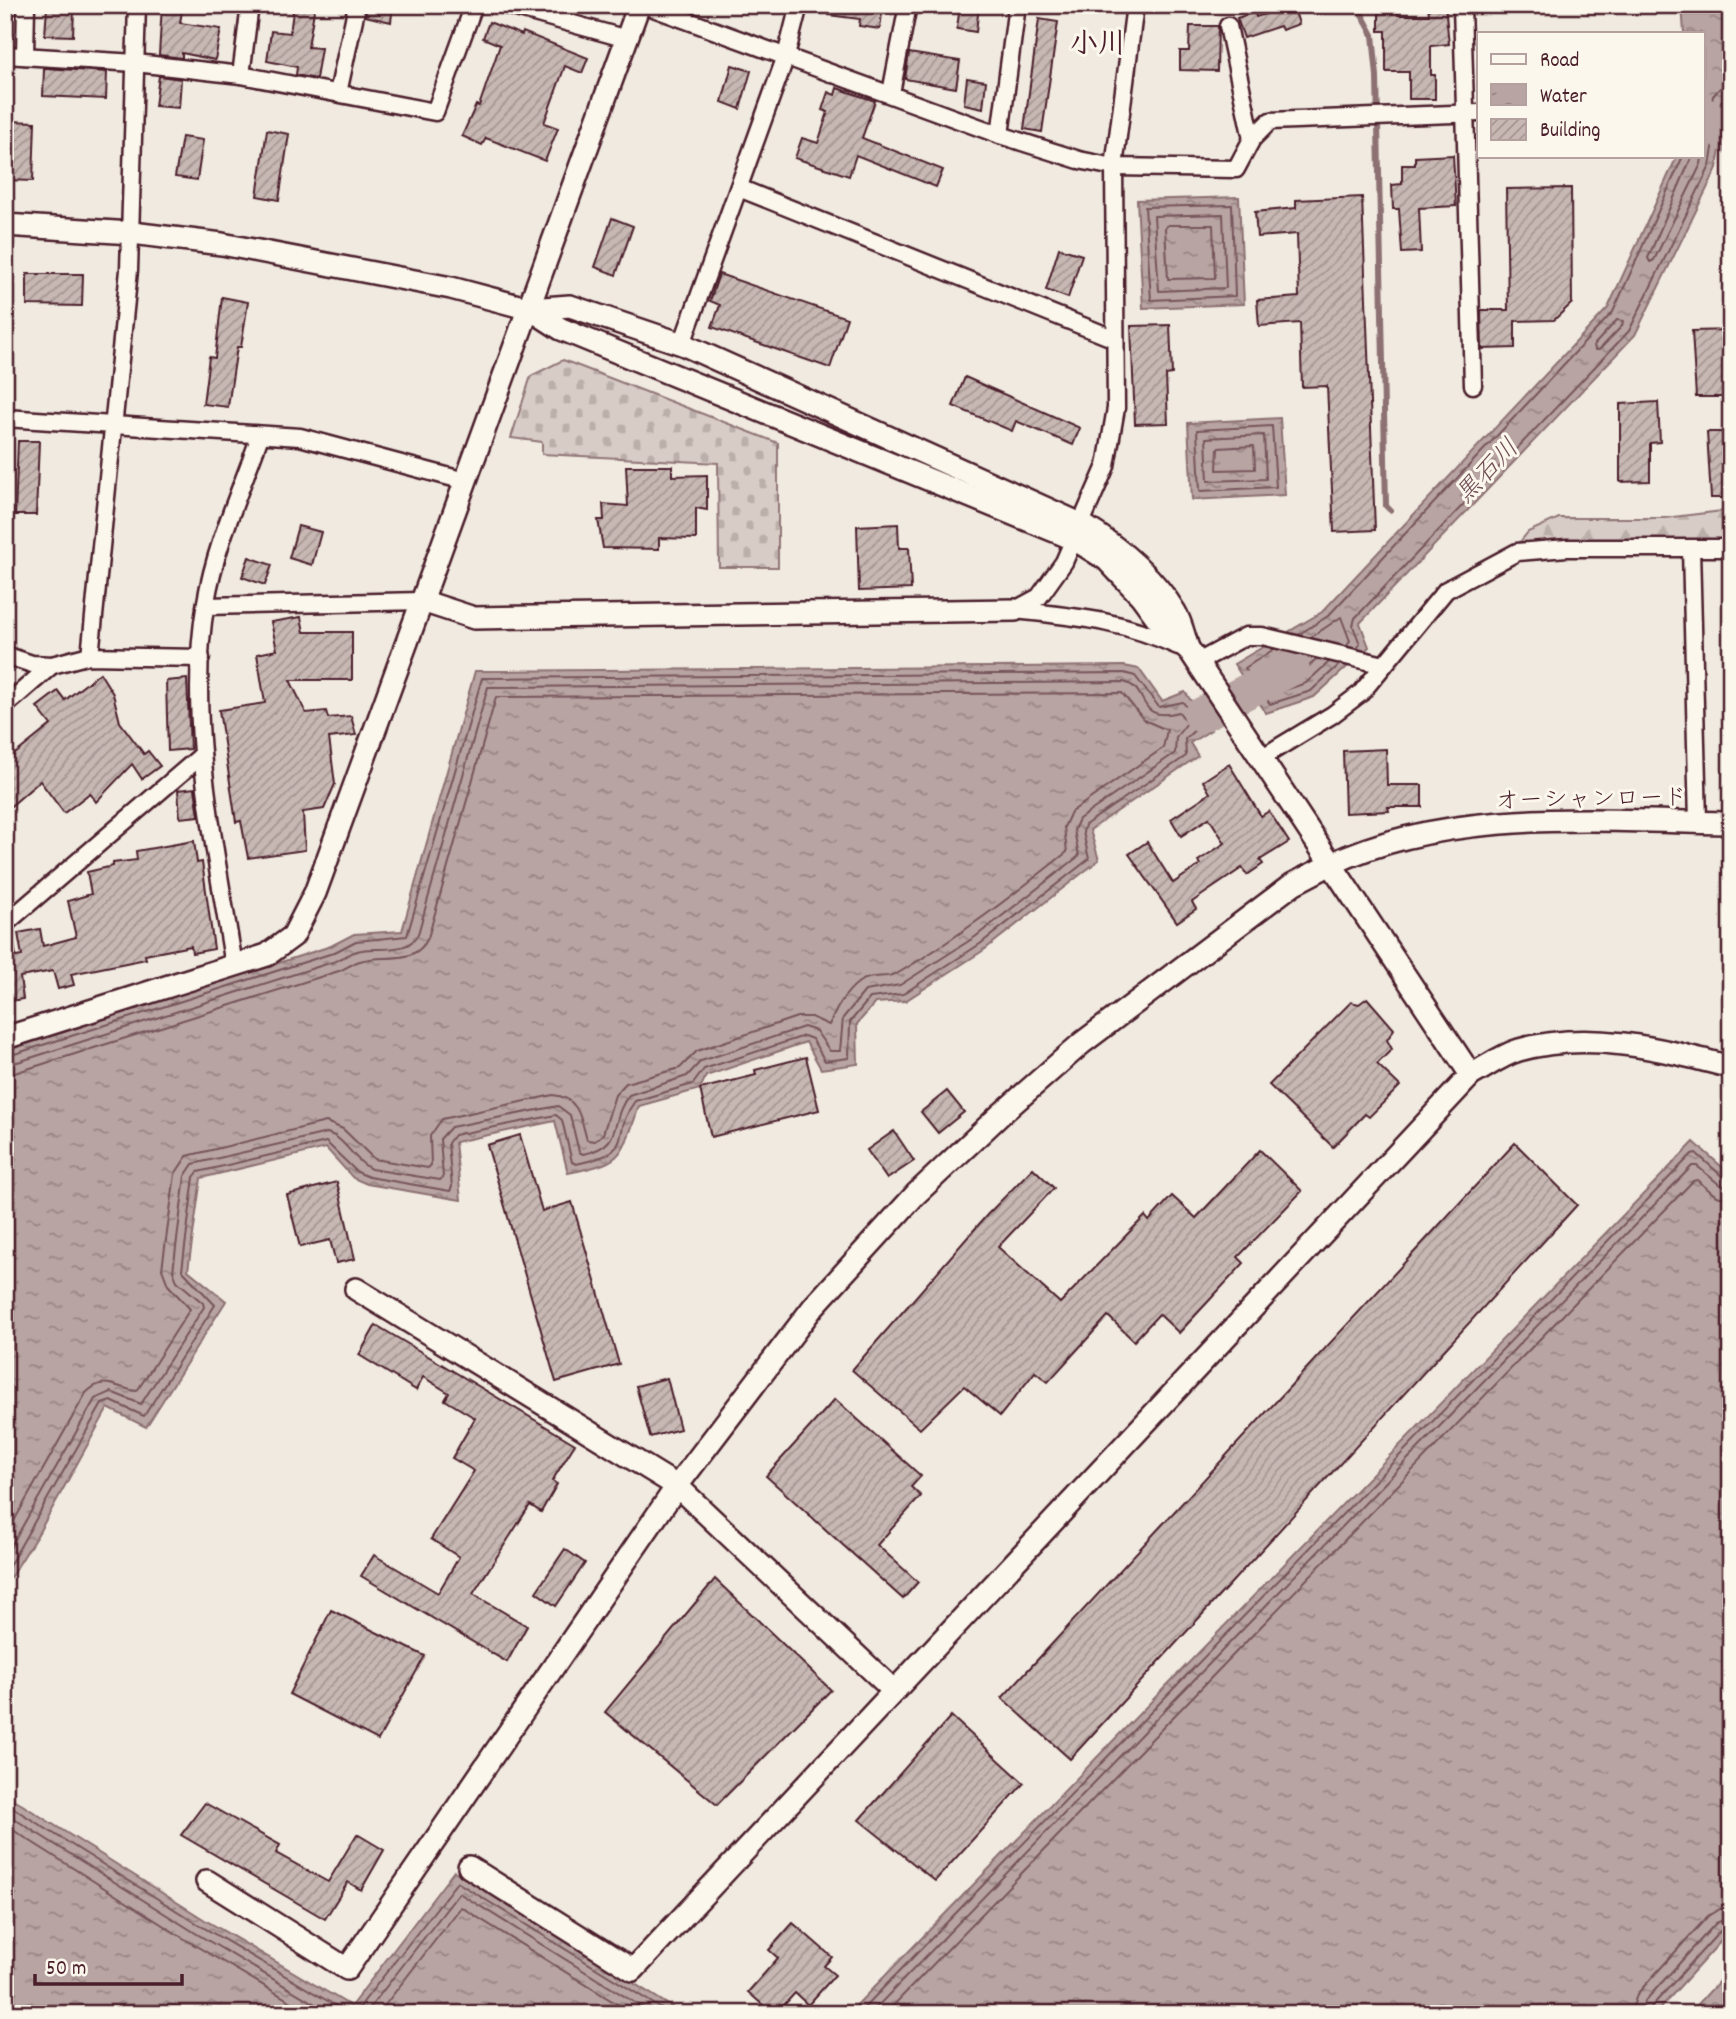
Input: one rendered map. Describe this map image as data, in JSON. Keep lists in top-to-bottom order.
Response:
{
  "streets": {
    "street": ["オーシャンロード"]
  },
  "districts": ["小川"],
  "water": ["黒石川"],
  "legend": ["Road", "Water", "Building"],
  "scale_bar": "50 m"
}
